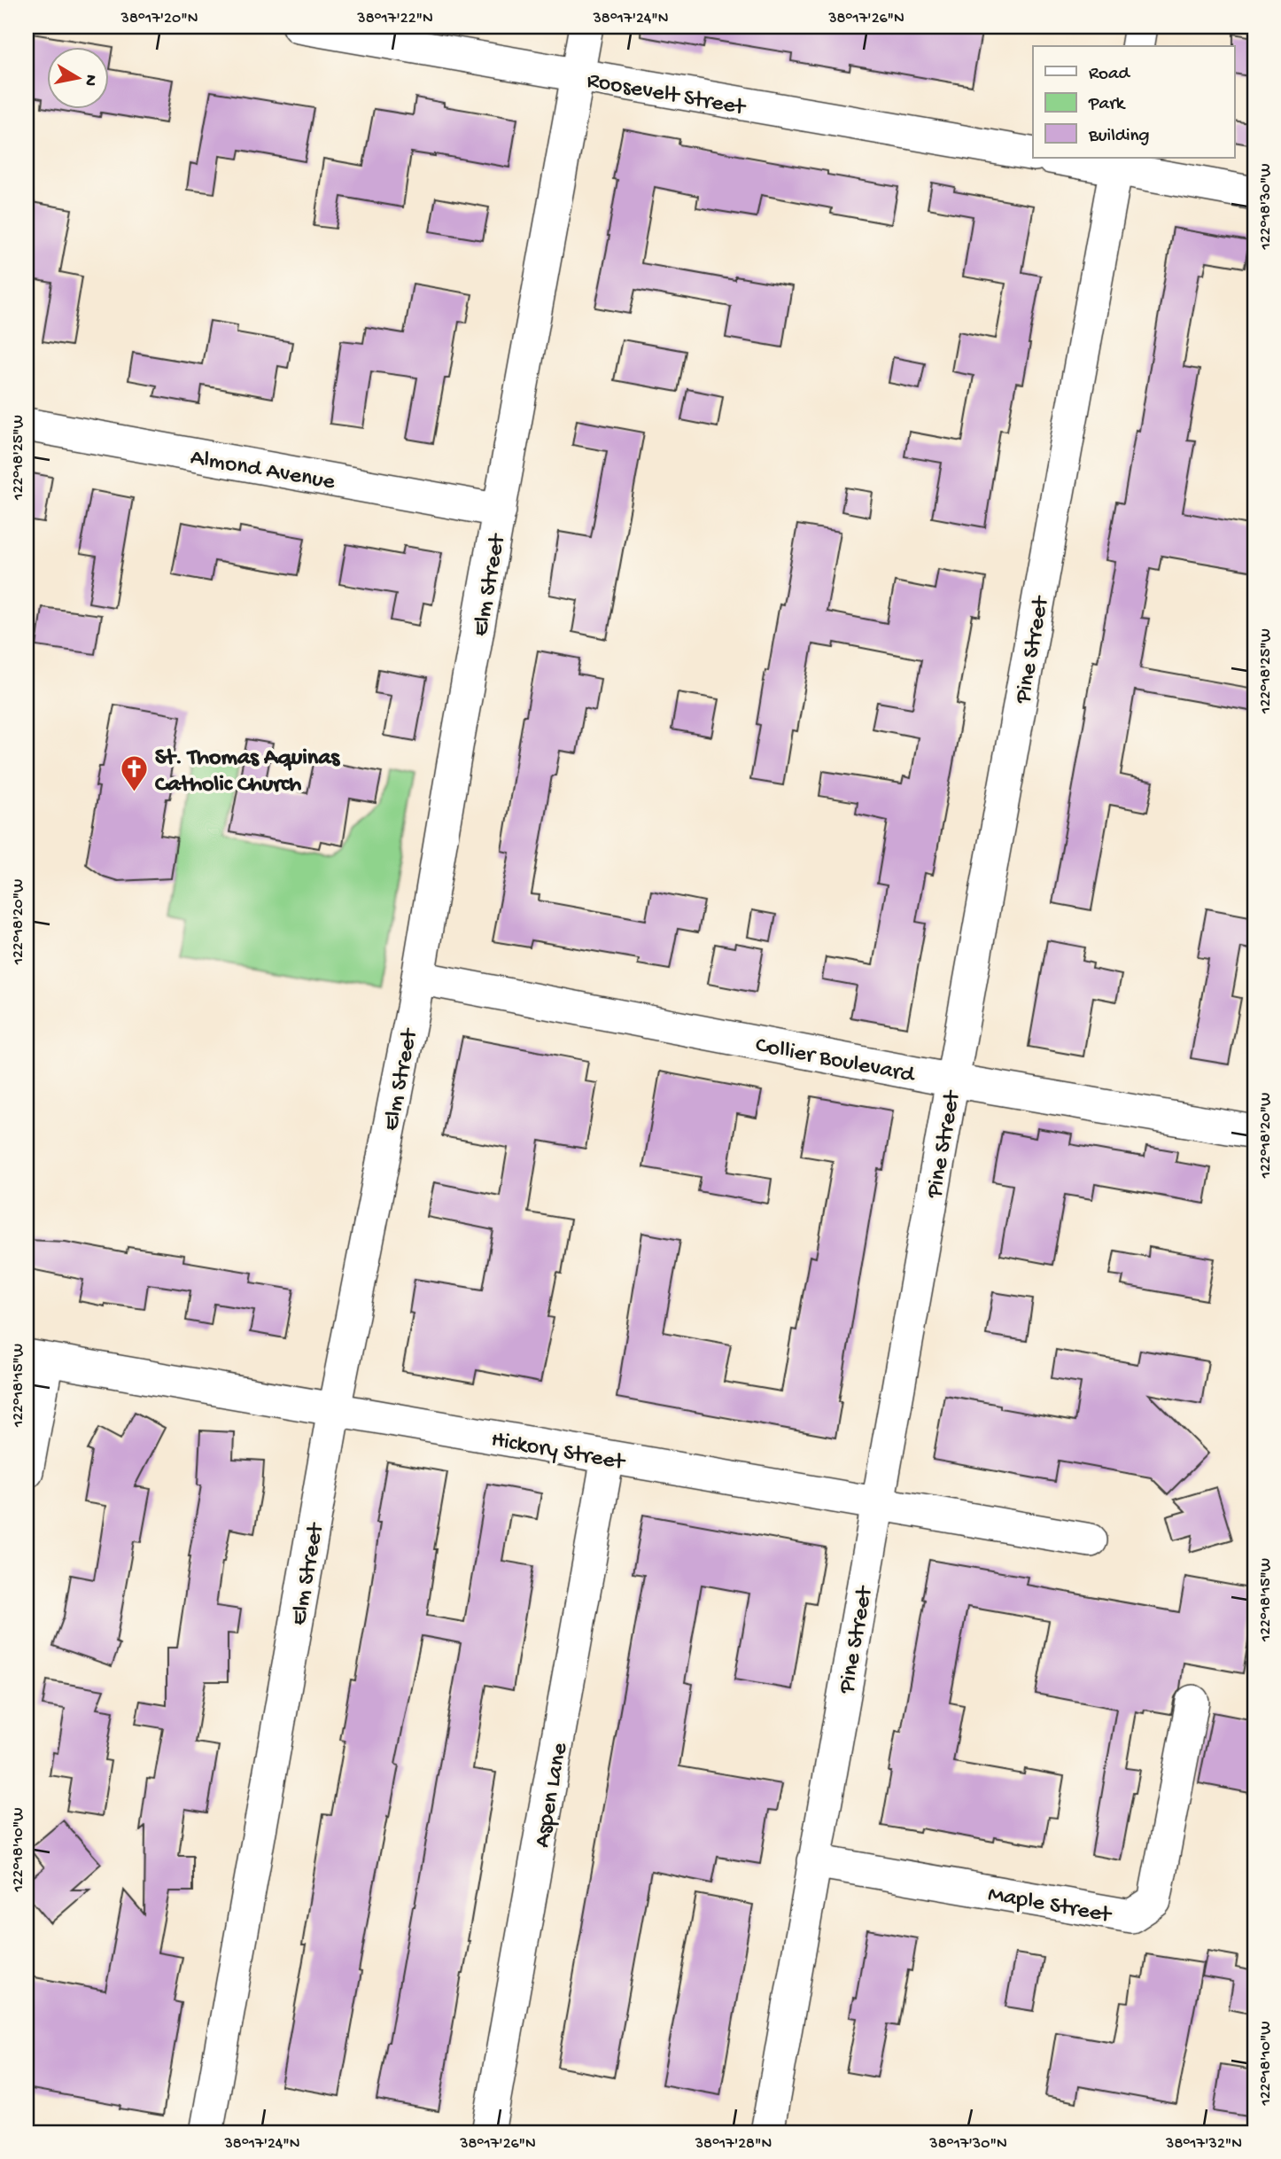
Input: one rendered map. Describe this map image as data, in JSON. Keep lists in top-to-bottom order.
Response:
{
  "streets": {
    "street": [
      "Roosevelt Street",
      "Almond Avenue",
      "Elm Street",
      "Pine Street",
      "Collier Boulevard",
      "Hickory Street",
      "Aspen Lane",
      "Maple Street"
    ]
  },
  "crossings": [
    ["Roosevelt Street", "Elm Street"],
    ["Almond Avenue", "Elm Street"],
    ["Elm Street", "Collier Boulevard"],
    ["Elm Street", "Hickory Street"],
    ["Pine Street", "Collier Boulevard"],
    ["Pine Street", "Hickory Street"],
    ["Pine Street", "Maple Street"],
    ["Hickory Street", "Aspen Lane"]
  ],
  "places": {
    "church": ["St. Thomas Aquinas Catholic Church"]
  },
  "legend": ["Road", "Park", "Building"],
  "north": "right",
  "coordinates": [
    "38°17'20\"N",
    "38°17'22\"N",
    "38°17'24\"N",
    "38°17'26\"N",
    "122°18'30\"W",
    "122°18'25\"W",
    "122°18'20\"W",
    "122°18'15\"W",
    "122°18'10\"W",
    "38°17'28\"N",
    "38°17'30\"N",
    "38°17'32\"N"
  ]
}
